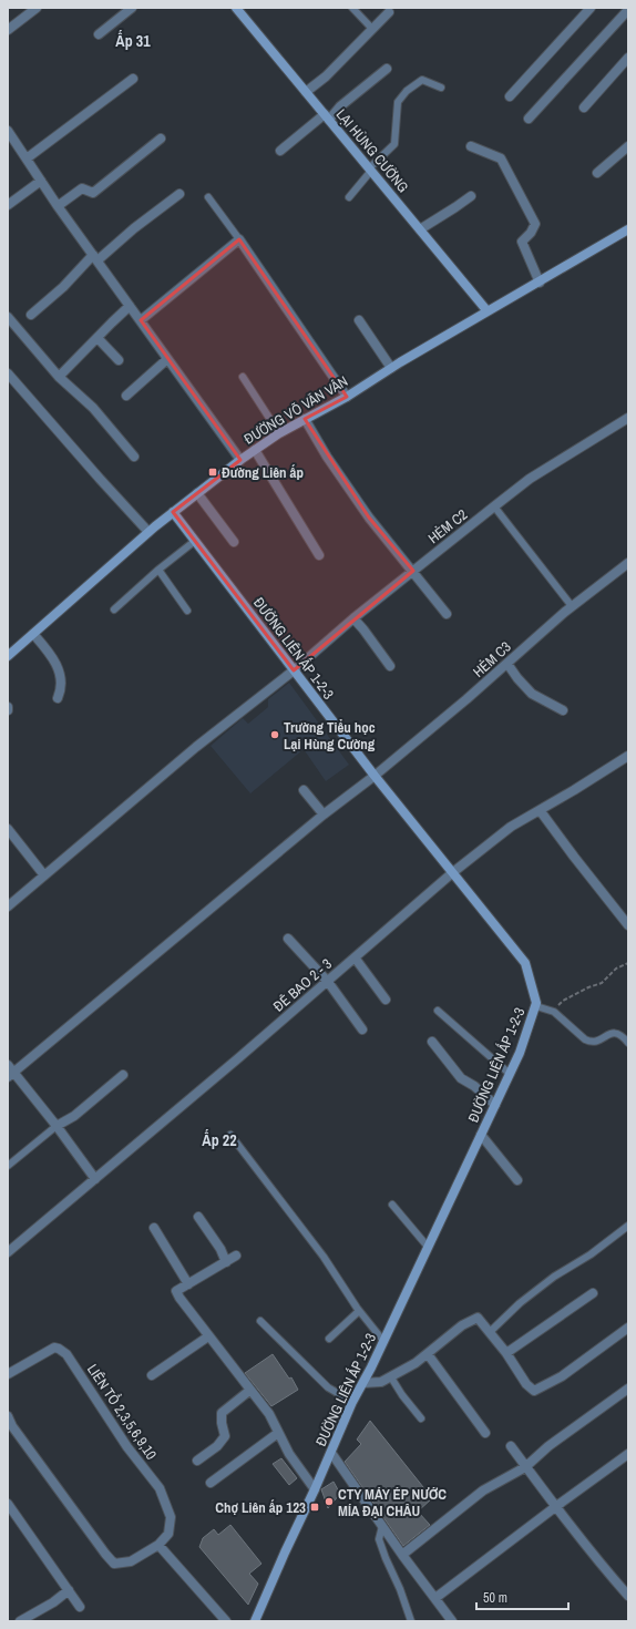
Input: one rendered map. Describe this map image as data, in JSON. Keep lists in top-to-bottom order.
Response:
{
  "streets": {
    "street": [
      "LẠI HÙNG CƯỜNG",
      "ĐƯỜNG VÕ VĂN VÂN",
      "HẺM C2",
      "ĐƯỜNG LIÊN ẤP 1-2-3",
      "HẺM C3",
      "ĐÊ BAO 2 - 3",
      "LIÊN TỔ 2,3,5,6,9,10"
    ]
  },
  "crossings": [
    ["LẠI HÙNG CƯỜNG", "ĐƯỜNG VÕ VĂN VÂN"],
    ["ĐƯỜNG VÕ VĂN VÂN", "ĐƯỜNG LIÊN ẤP 1-2-3"],
    ["HẺM C2", "ĐƯỜNG LIÊN ẤP 1-2-3"],
    ["ĐƯỜNG LIÊN ẤP 1-2-3", "HẺM C3"],
    ["ĐƯỜNG LIÊN ẤP 1-2-3", "ĐÊ BAO 2 - 3"]
  ],
  "districts": ["Ấp 31", "Ấp 22"],
  "places": {
    "transit": ["Đường Liên ấp", "Chợ Liên ấp 123"],
    "other": ["Trường Tiểu học Lại Hùng Cường", "CTY MÁY ÉP NƯỚC MÍA ĐẠI CHÂU"]
  },
  "scale_bar": "50 m"
}
